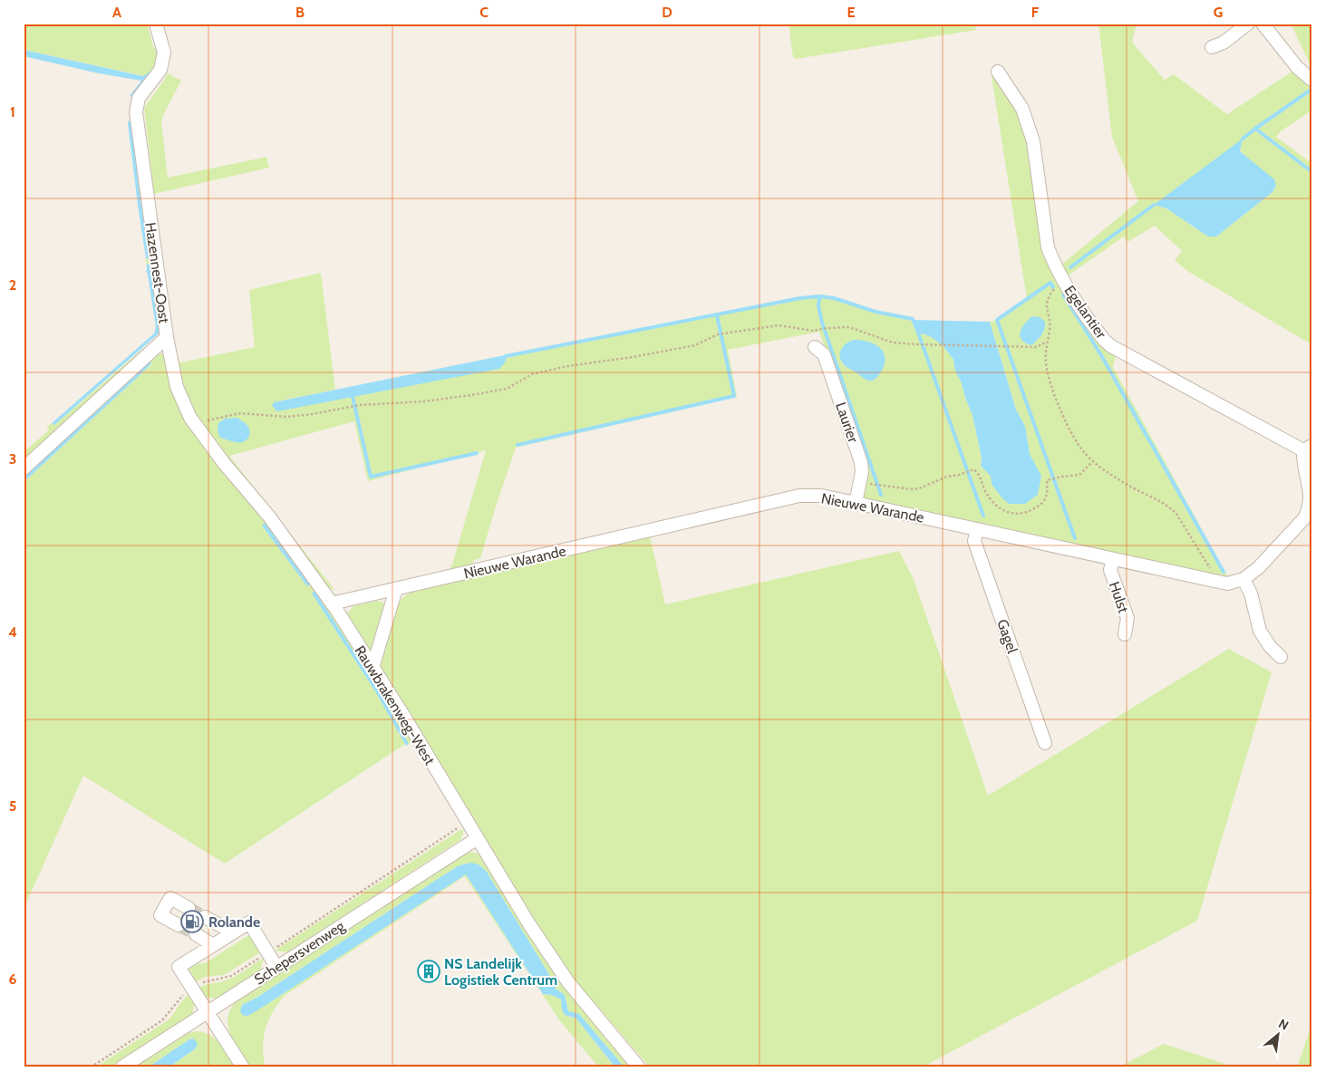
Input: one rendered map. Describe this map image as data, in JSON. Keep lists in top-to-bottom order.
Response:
{
  "streets": {
    "street": [
      "Hazennest-Oost",
      "Egelantier",
      "Laurier",
      "Nieuwe Warande",
      "Hulst",
      "Gagel",
      "Rauwbrakenweg-West",
      "Schepersvenweg"
    ]
  },
  "crossings": [
    ["Hazennest-Oost", "Rauwbrakenweg-West"],
    ["Egelantier", "Nieuwe Warande"],
    ["Laurier", "Nieuwe Warande"],
    ["Nieuwe Warande", "Hulst"],
    ["Nieuwe Warande", "Gagel"],
    ["Nieuwe Warande", "Rauwbrakenweg-West"],
    ["Rauwbrakenweg-West", "Schepersvenweg"]
  ],
  "places": {
    "fuel station": ["Rolande"],
    "building": ["NS Landelijk Logistiek Centrum"]
  },
  "north": "top right",
  "grid": {
    "columns": [
      "A",
      "B",
      "C",
      "D",
      "E",
      "F",
      "G"
    ],
    "rows": [
      "1",
      "2",
      "3",
      "4",
      "5",
      "6"
    ]
  }
}
